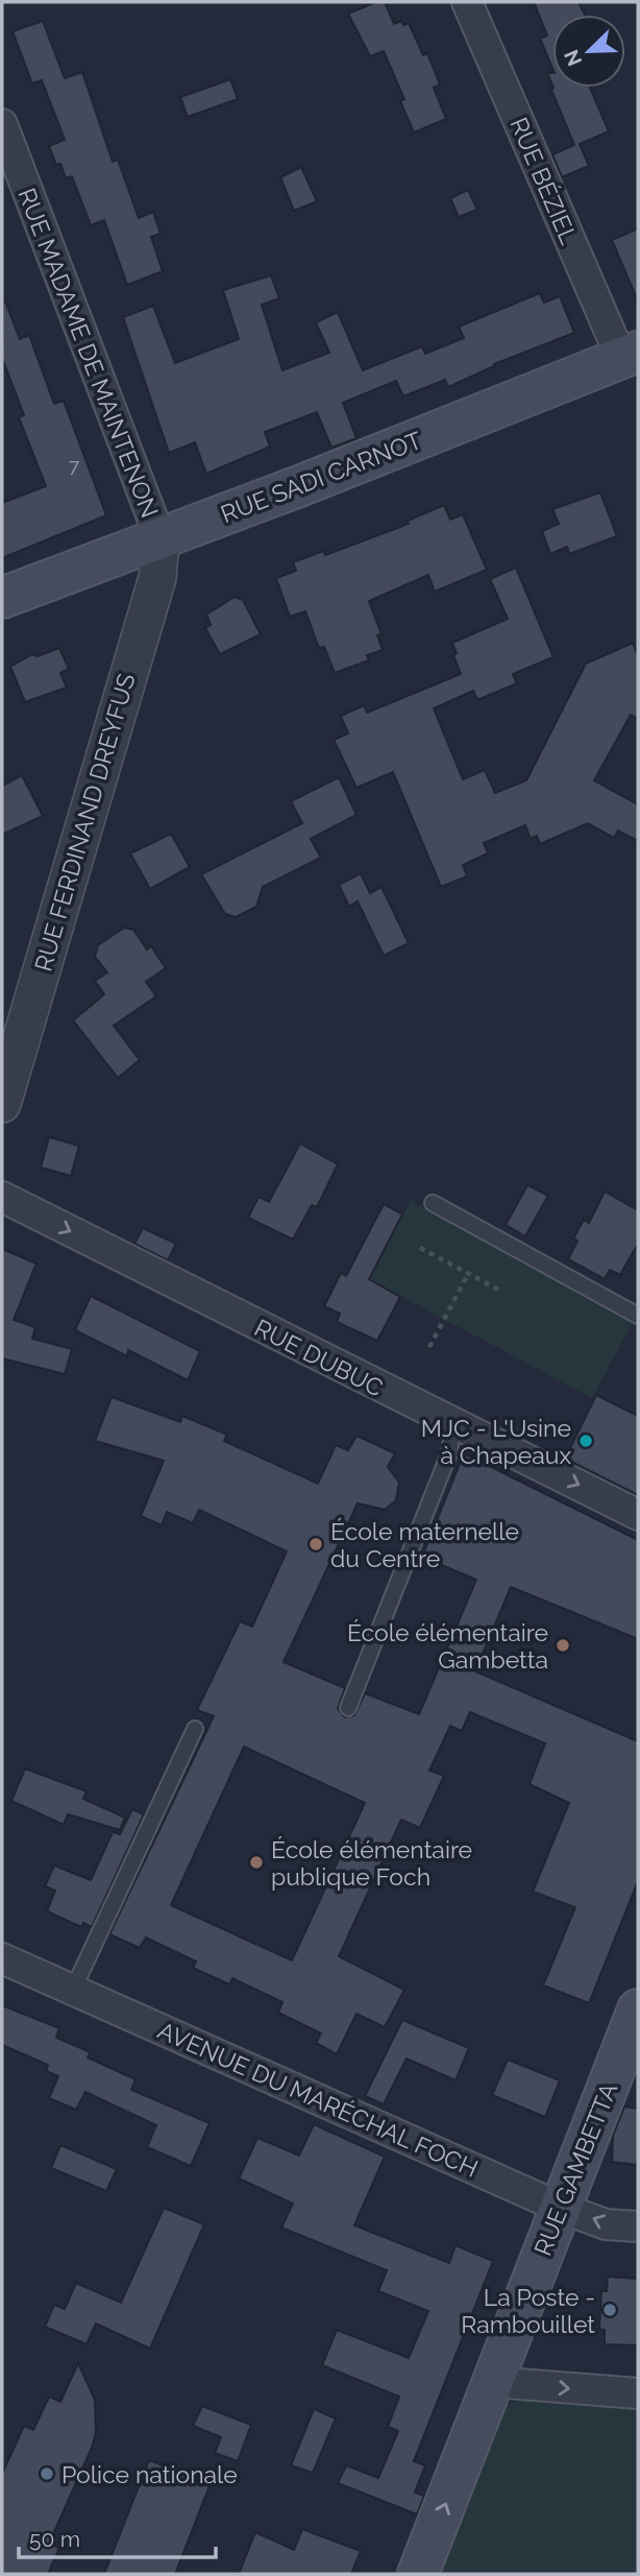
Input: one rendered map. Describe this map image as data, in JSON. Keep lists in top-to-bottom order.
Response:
{
  "streets": {
    "main road": ["RUE SADI CARNOT", "RUE GAMBETTA"],
    "street": [
      "RUE BÉZIEL",
      "RUE MADAME DE MAINTENON",
      "RUE FERDINAND DREYFUS",
      "RUE DUBUC",
      "AVENUE DU MARÉCHAL FOCH"
    ]
  },
  "crossings": [
    ["RUE BÉZIEL", "RUE SADI CARNOT"],
    ["RUE MADAME DE MAINTENON", "RUE SADI CARNOT"],
    ["RUE MADAME DE MAINTENON", "RUE FERDINAND DREYFUS"],
    ["RUE SADI CARNOT", "RUE FERDINAND DREYFUS"],
    ["AVENUE DU MARÉCHAL FOCH", "RUE GAMBETTA"]
  ],
  "one_way": ["RUE DUBUC"],
  "places": [
    "MJC - L'Usine à Chapeaux",
    "École maternelle du Centre",
    "École élémentaire Gambetta",
    "École élémentaire publique Foch",
    "La Poste - Rambouillet",
    "Police nationale"
  ],
  "house_numbers": ["7"],
  "scale_bar": "50 m",
  "north": "bottom left"
}
